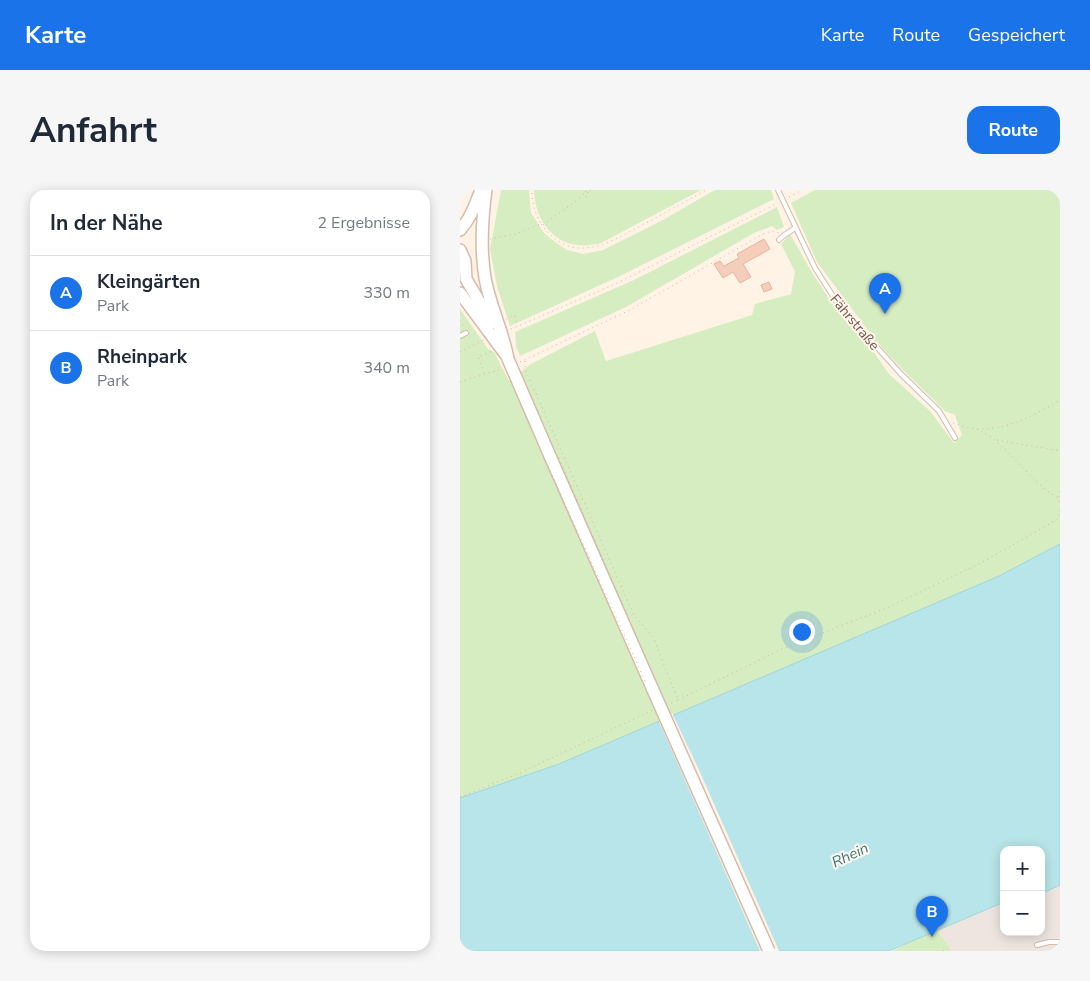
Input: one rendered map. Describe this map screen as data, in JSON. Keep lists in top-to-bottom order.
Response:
{
  "streets": {
    "lane": ["Fährstraße"]
  },
  "water": ["Rhein"],
  "page": {
    "header": "Karte",
    "nav": ["Karte", "Route", "Gespeichert"],
    "buttons": "Route",
    "title": "Anfahrt",
    "heading": ["In der Nähe", "2 Ergebnisse"],
    "list": [
      {
        "mark": "A",
        "name": "Kleingärten",
        "note": "Park",
        "value": "330 m"
      },
      {
        "mark": "B",
        "name": "Rheinpark",
        "note": "Park",
        "value": "340 m"
      }
    ],
    "pins": ["A", "B"],
    "map_buttons": ["+", "−"]
  }
}
